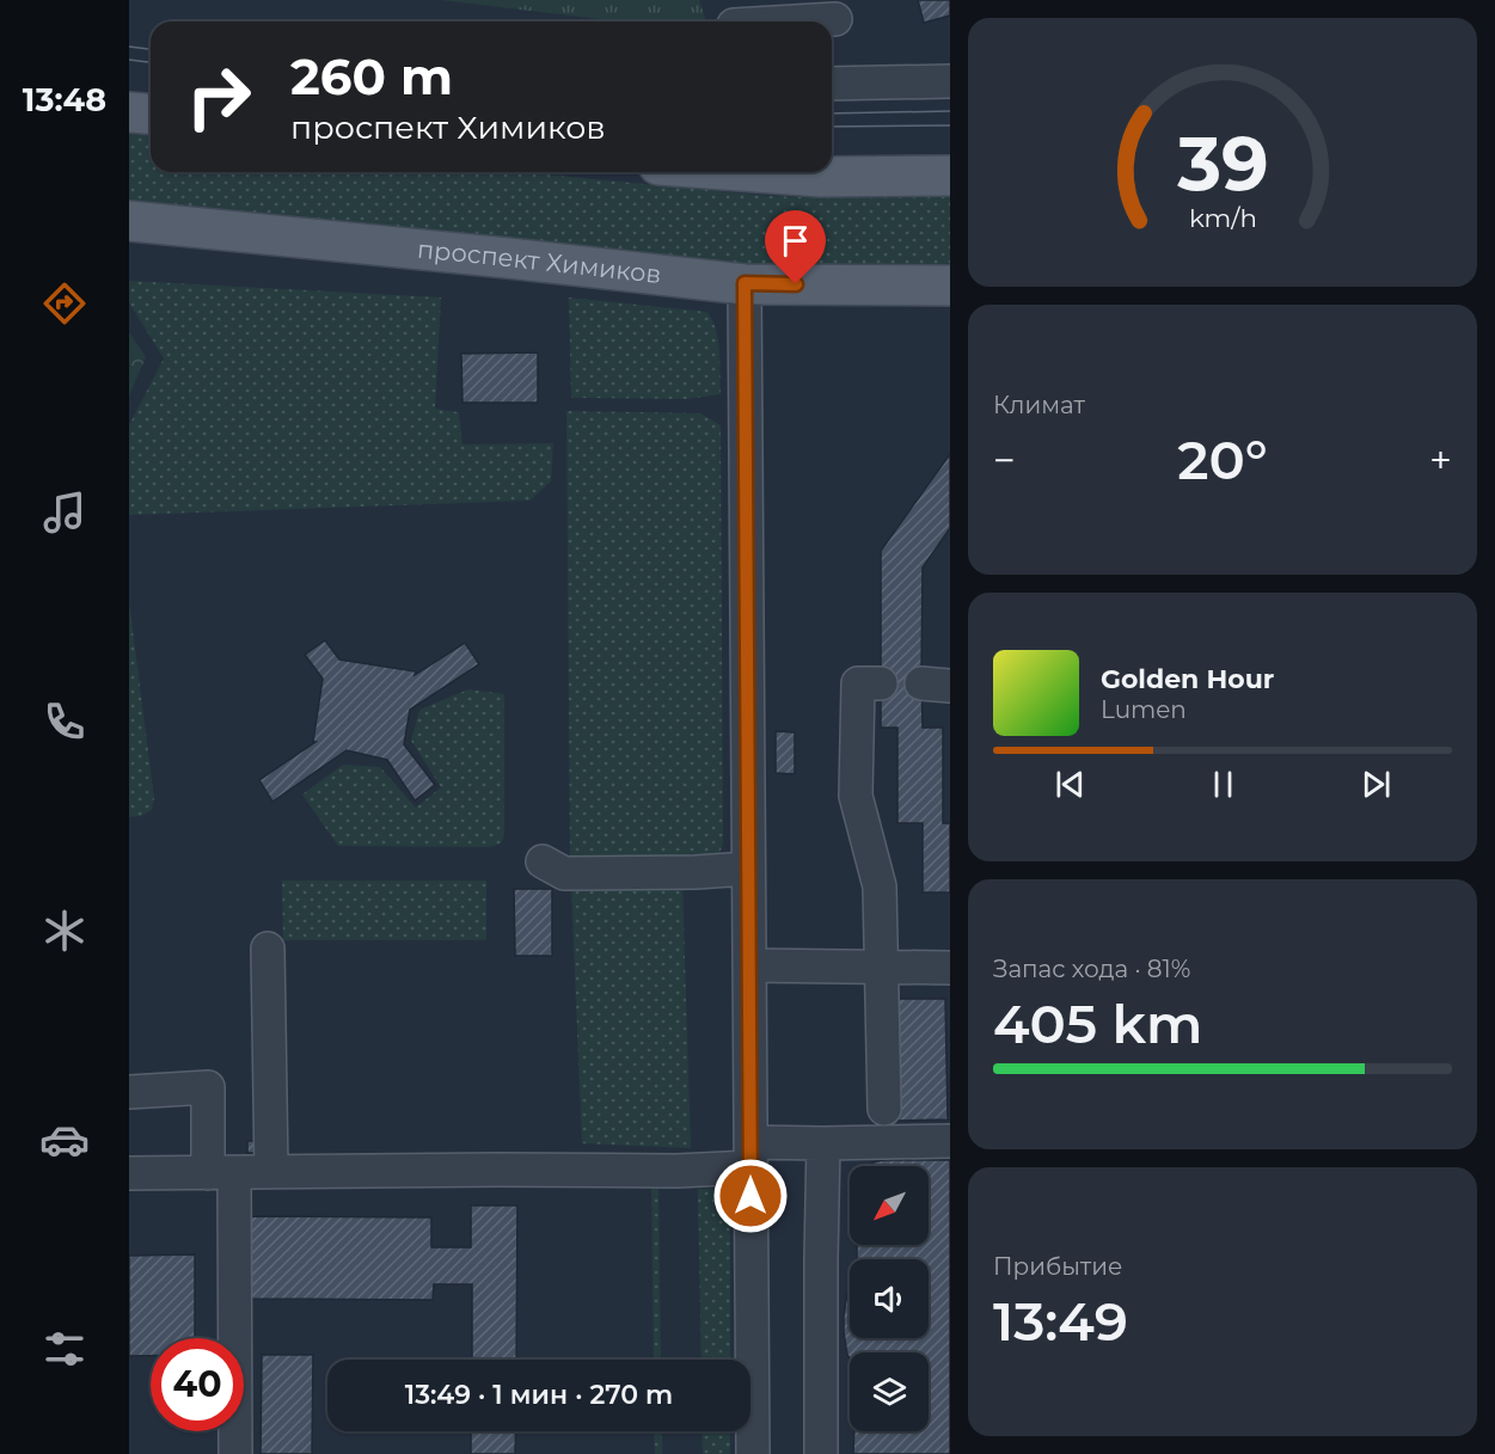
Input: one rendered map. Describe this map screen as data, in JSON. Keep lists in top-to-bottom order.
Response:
{
  "streets": {
    "main road": ["проспект Химиков"]
  },
  "north": "bottom left",
  "page": {
    "tabs": "13:48",
    "turn": ["260 m", "проспект Химиков"],
    "tile": [
      "Климат",
      ["Запас хода · 81%", "405 km"],
      ["Прибытие", "13:49"]
    ],
    "heat": ["−", "20°", "+"],
    "song": ["Golden Hour", "Lumen"],
    "limit": "40",
    "trip": "13:49 · 1 мин · 270 m",
    "gauge": ["39", "km/h"]
  }
}
